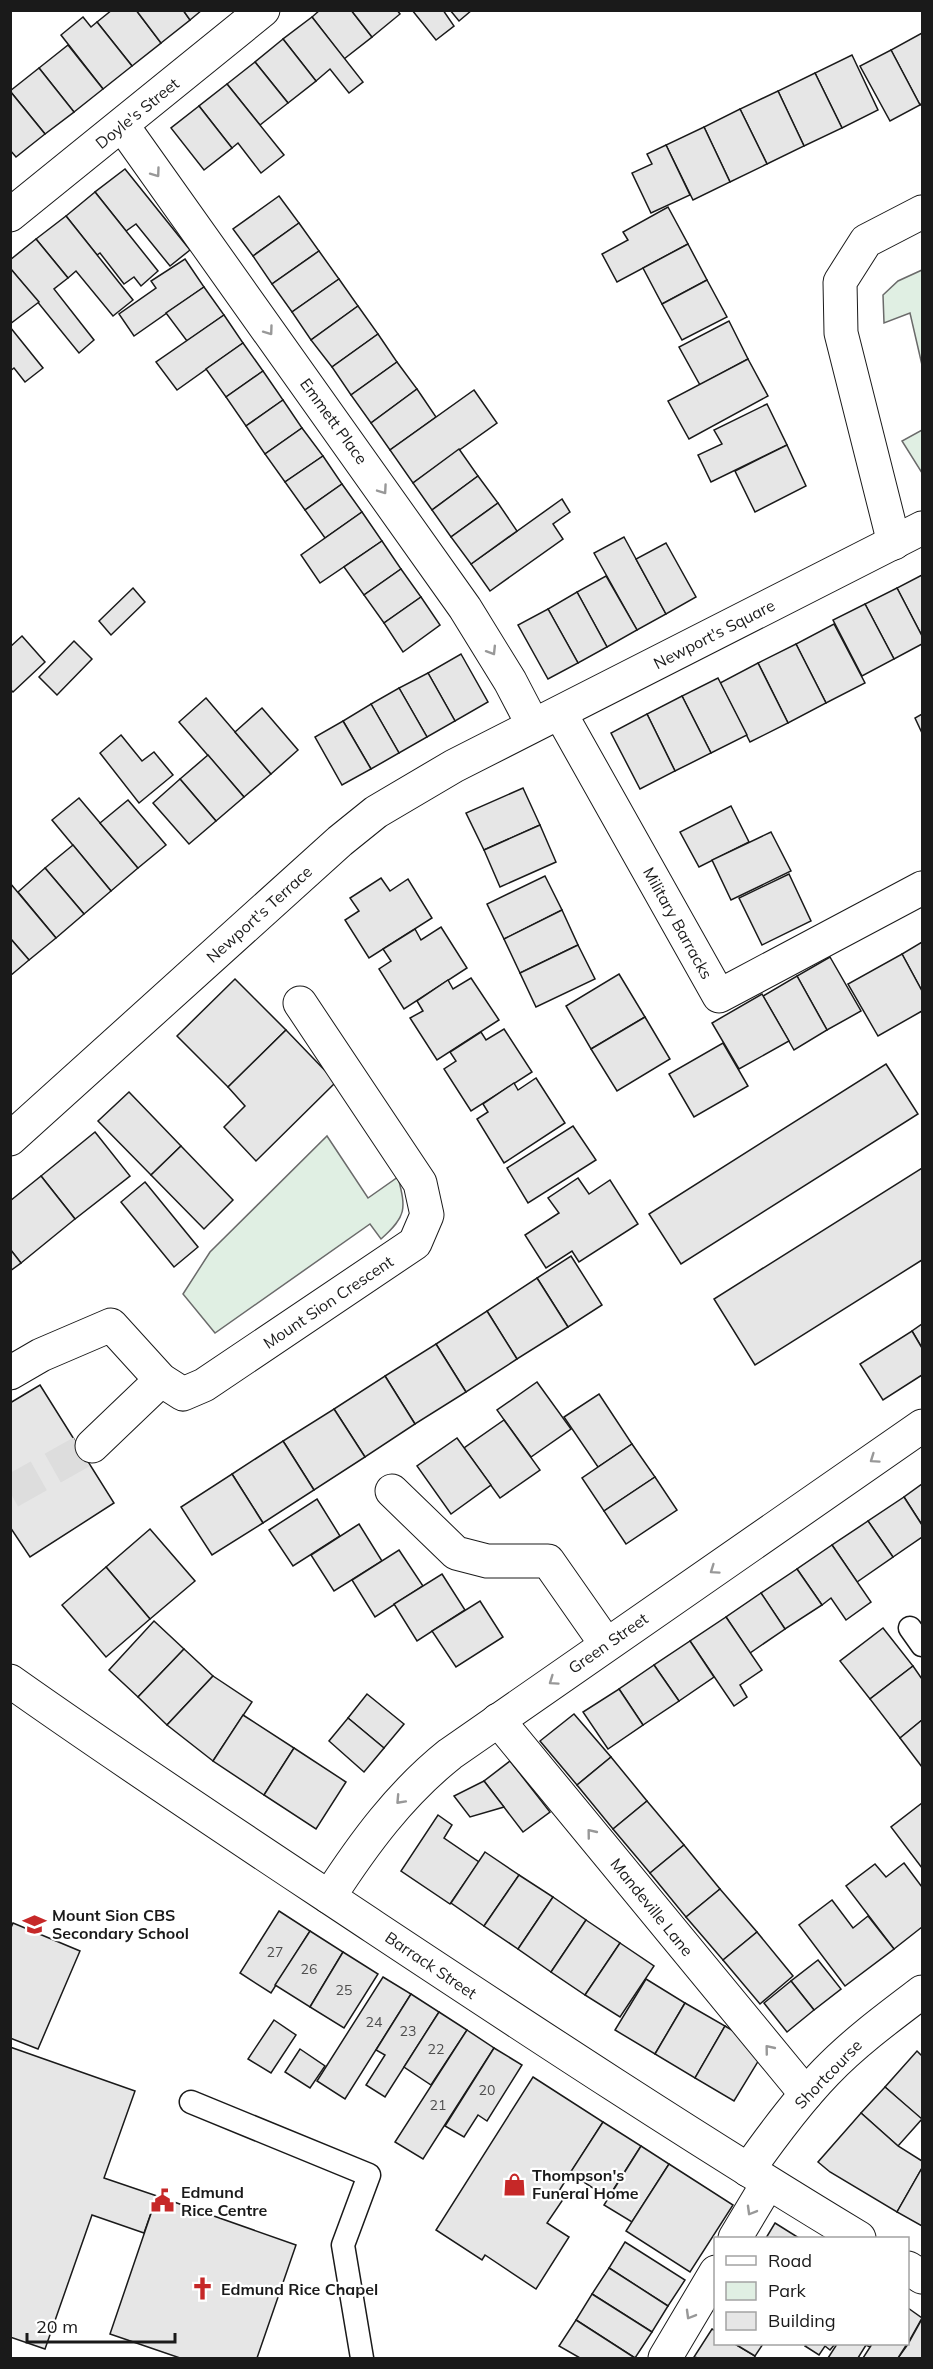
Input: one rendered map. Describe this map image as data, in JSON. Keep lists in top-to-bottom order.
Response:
{
  "streets": {
    "street": [
      "Doyle's Street",
      "Emmett Place",
      "Newport's Square",
      "Newport's Terrace",
      "Military Barracks",
      "Mount Sion Crescent",
      "Green Street",
      "Mandeville Lane",
      "Barrack Street",
      "Shortcourse"
    ]
  },
  "crossings": [
    ["Doyle's Street", "Emmett Place"],
    ["Emmett Place", "Newport's Square"],
    ["Emmett Place", "Newport's Terrace"],
    ["Emmett Place", "Military Barracks"],
    ["Newport's Square", "Newport's Terrace"],
    ["Newport's Square", "Military Barracks"],
    ["Newport's Terrace", "Military Barracks"],
    ["Green Street", "Mandeville Lane"],
    ["Green Street", "Barrack Street"],
    ["Mandeville Lane", "Shortcourse"],
    ["Barrack Street", "Shortcourse"]
  ],
  "one_way": ["Emmett Place", "Green Street", "Mandeville Lane"],
  "places": {
    "school or university": ["Mount Sion CBS Secondary School"],
    "shop": ["Thompson's Funeral Home"],
    "public building": ["Edmund Rice Centre"],
    "church": ["Edmund Rice Chapel"]
  },
  "house_numbers": [
    "27",
    "26",
    "25",
    "24",
    "23",
    "22",
    "20",
    "21"
  ],
  "legend": ["Road", "Park", "Building"],
  "scale_bar": "20 m"
}
